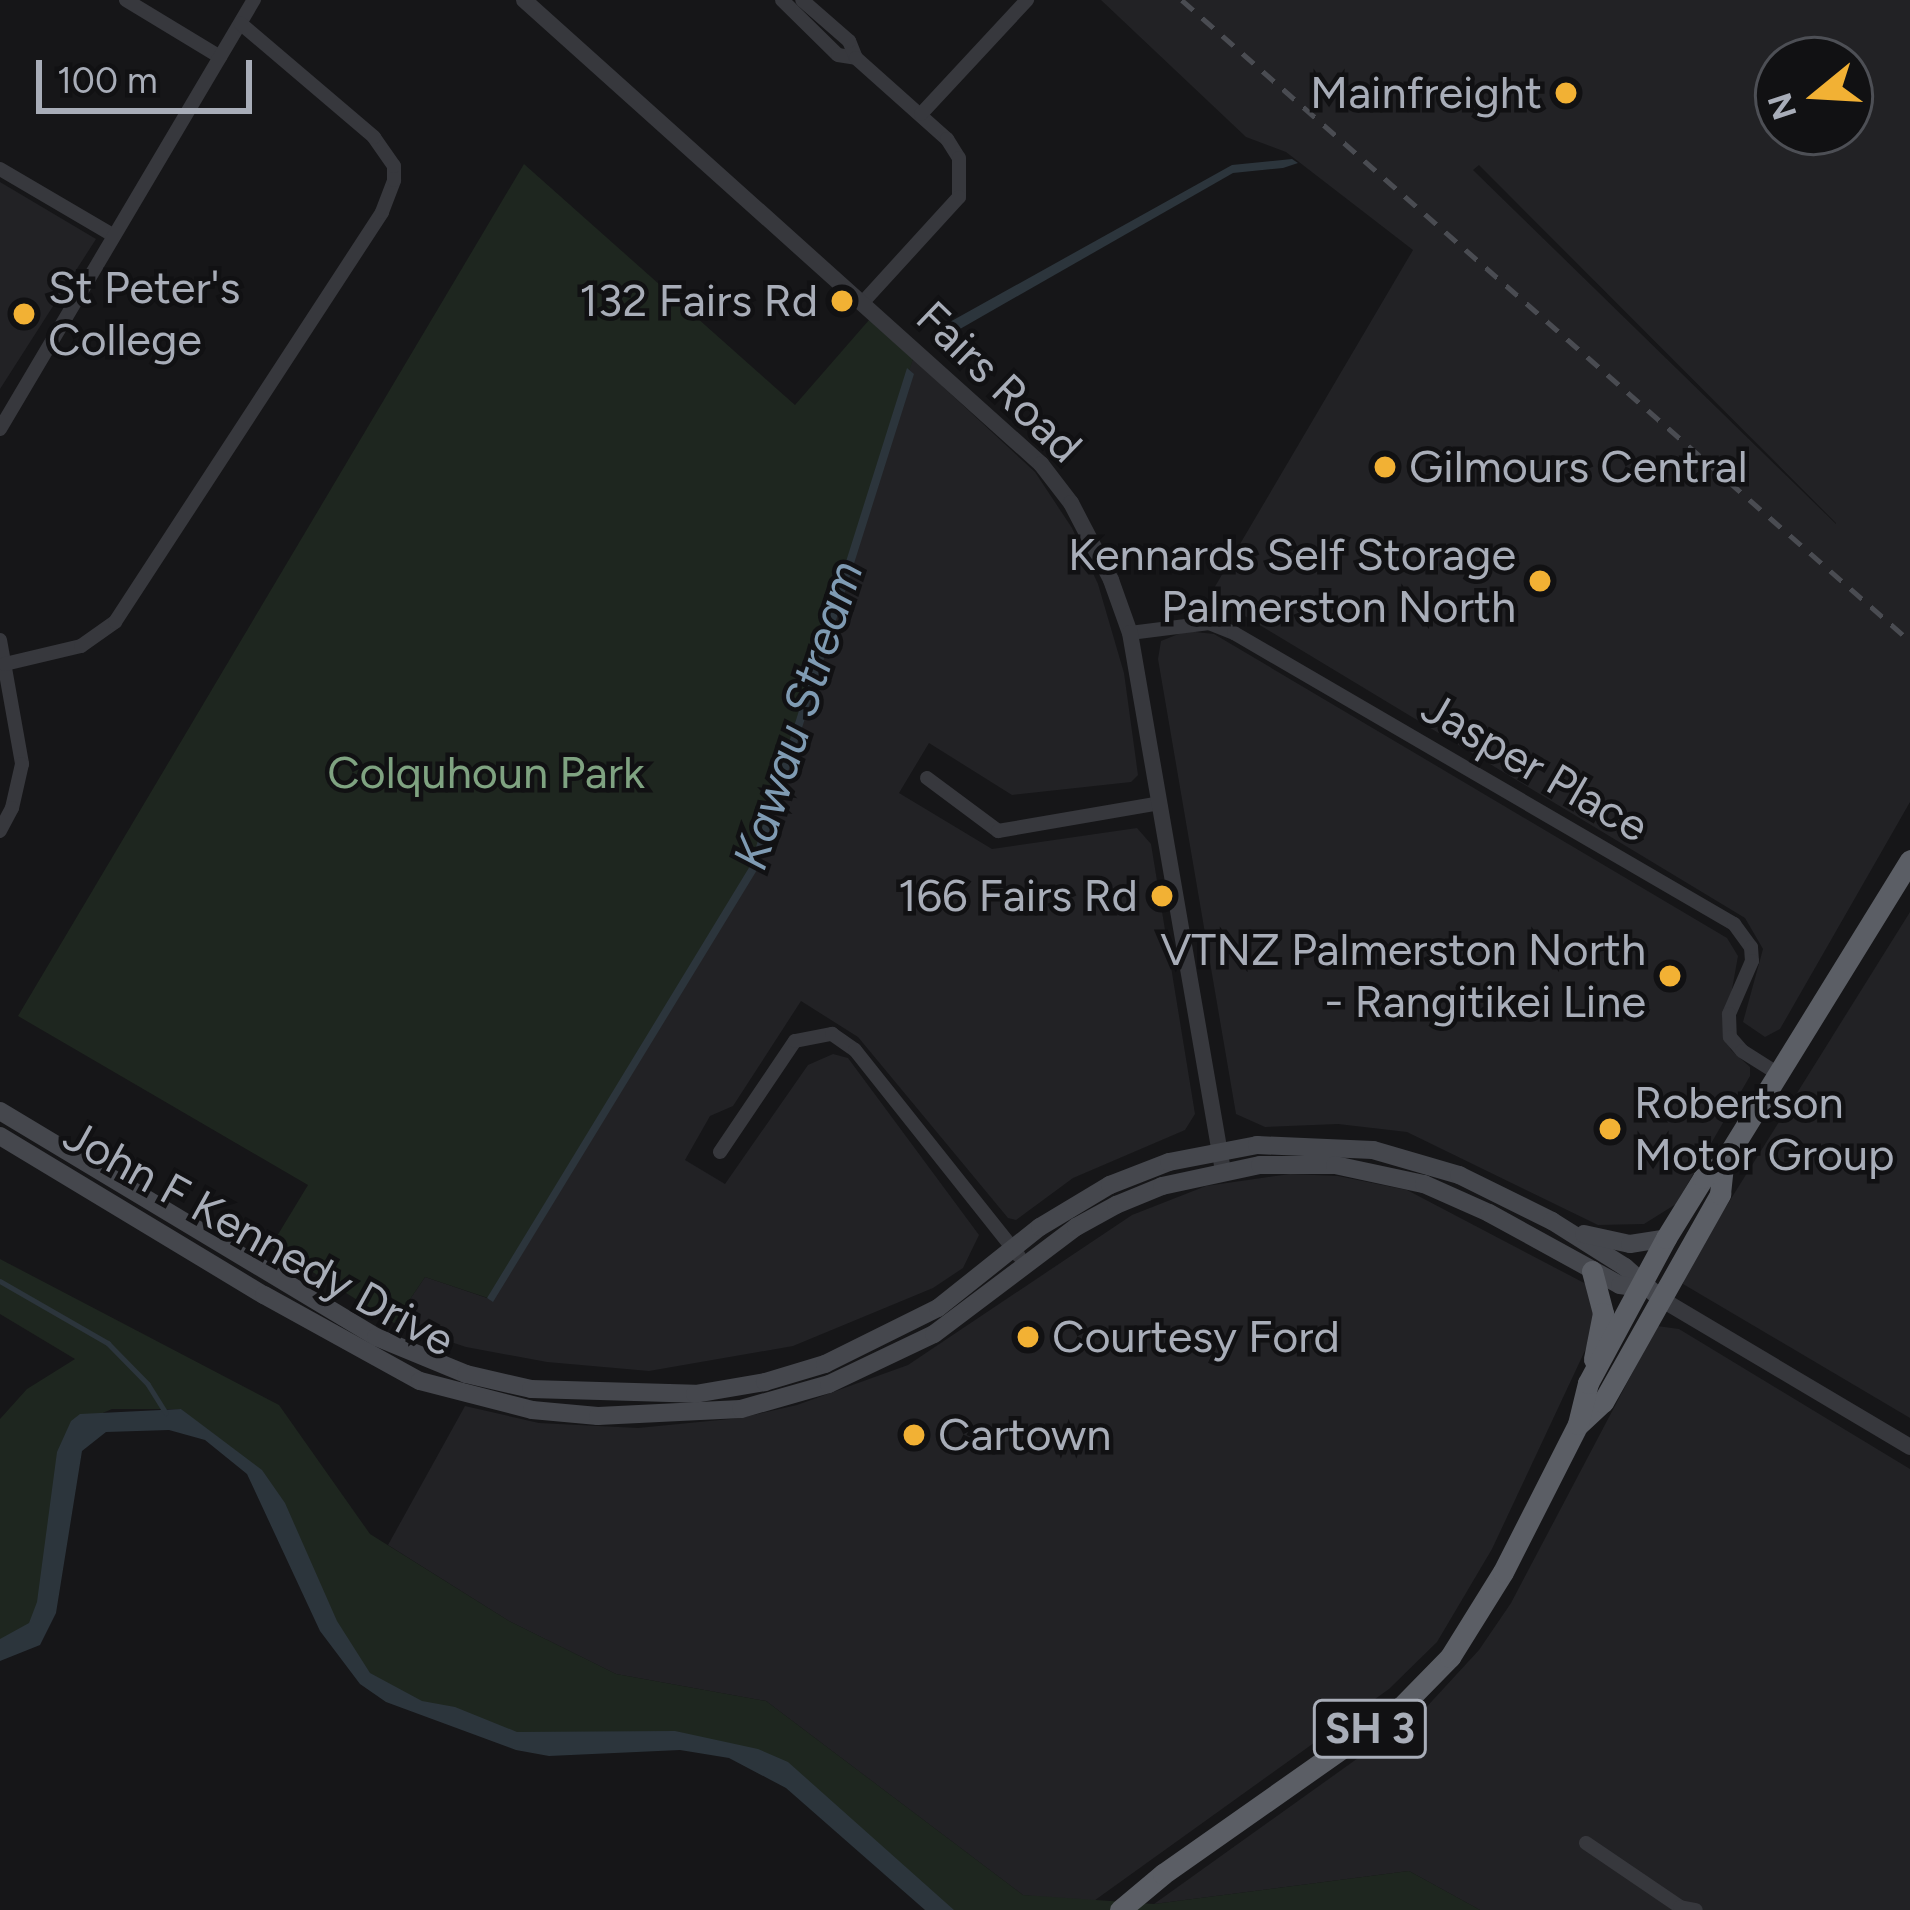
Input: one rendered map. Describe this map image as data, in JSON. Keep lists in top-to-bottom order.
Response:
{
  "streets": {
    "highway": ["SH 3"],
    "main road": ["John F Kennedy Drive"],
    "street": ["Fairs Road", "Jasper Place"]
  },
  "crossings": [
    ["Fairs Road", "Jasper Place"],
    ["Fairs Road", "John F Kennedy Drive"],
    ["Jasper Place", "SH 3"],
    ["John F Kennedy Drive", "SH 3"]
  ],
  "water": ["Kawau Stream"],
  "parks": ["Colquhoun Park"],
  "places": [
    "Mainfreight",
    "132 Fairs Rd",
    "St Peter's College",
    "Gilmours Central",
    "Kennards Self Storage Palmerston North",
    "166 Fairs Rd",
    "VTNZ Palmerston North - Rangitikei Line",
    "Robertson Motor Group",
    "Courtesy Ford",
    "Cartown"
  ],
  "scale_bar": "100 m",
  "north": "left"
}
